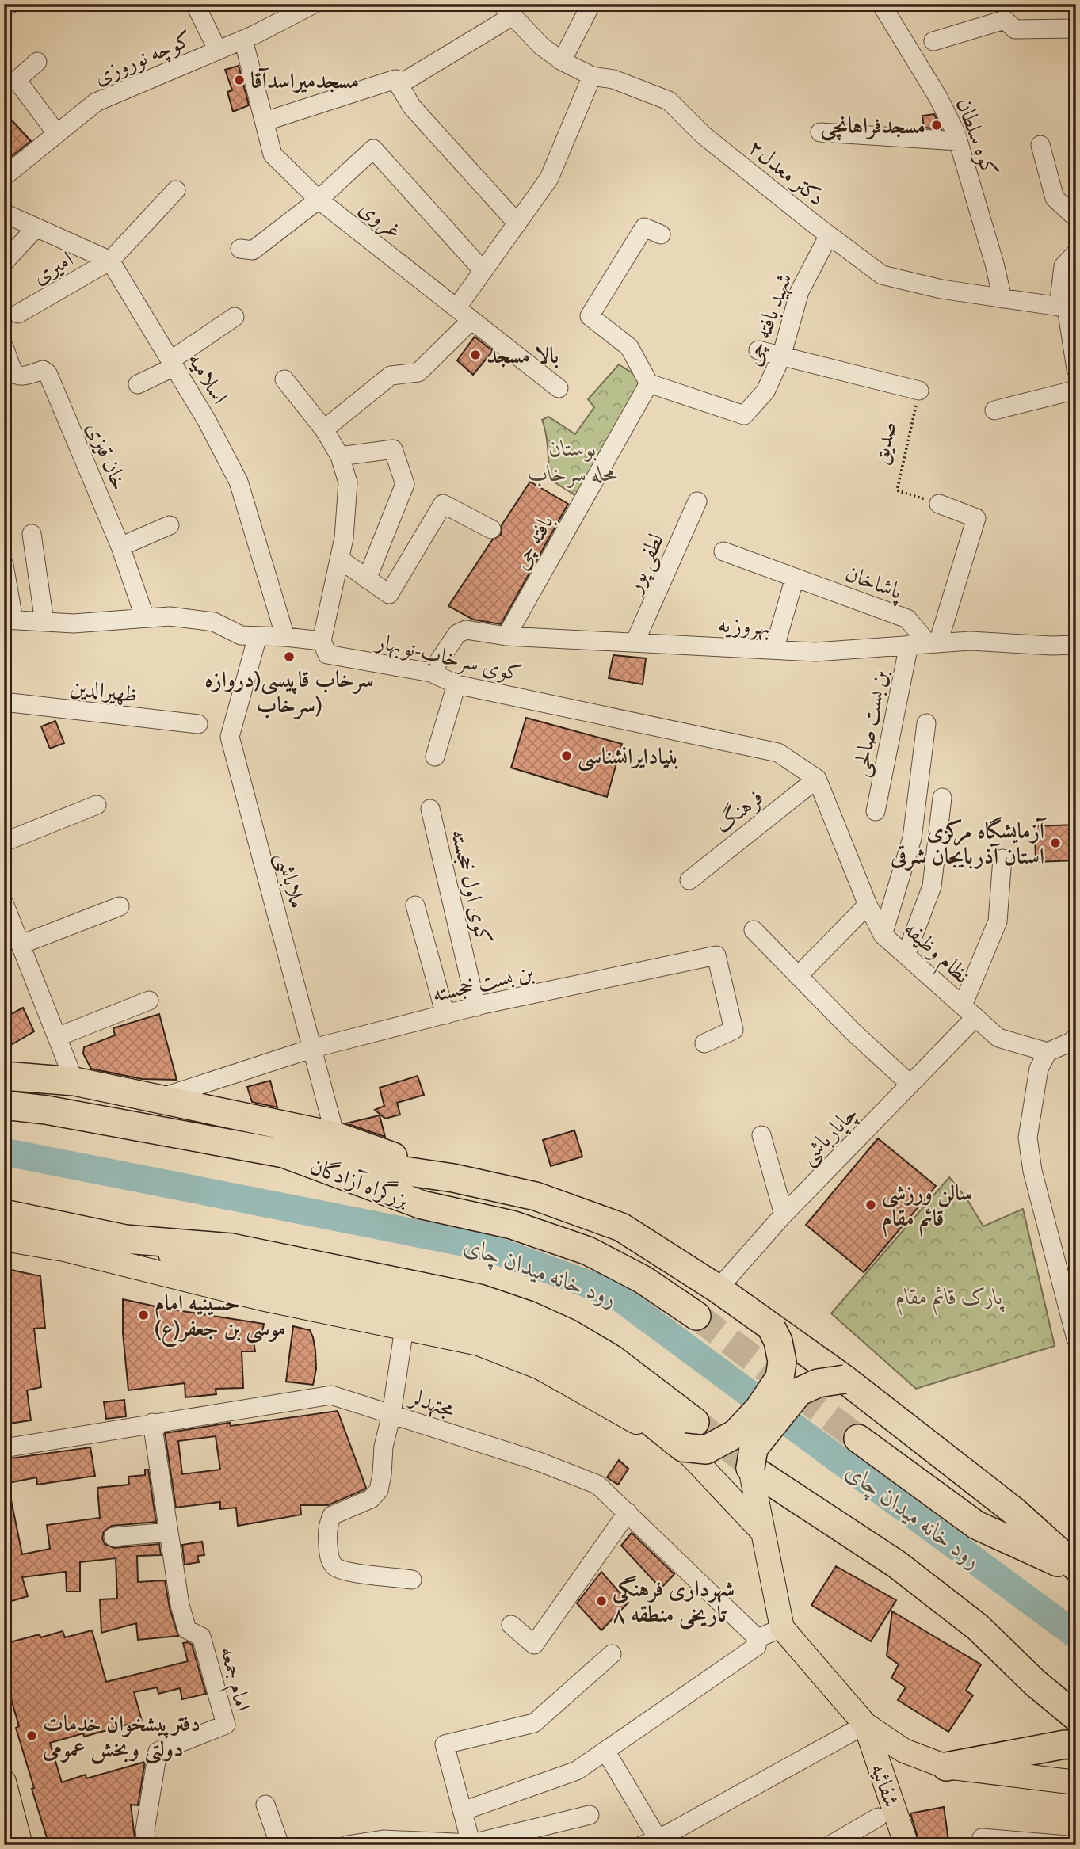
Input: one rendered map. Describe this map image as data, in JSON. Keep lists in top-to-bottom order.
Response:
{
  "streets": {
    "highway": ["بزرگراه آزادگان"],
    "main road": ["شفائیه"],
    "street": [
      "کوچه نوروزی",
      "کوه سلطان",
      "دکتر معدل۲",
      "غروی",
      "امیری",
      "شهید بافته چی",
      "اسلامیه",
      "خان قیزی",
      "بافته چی",
      "لطفی پور",
      "پاشاخان",
      "بهروزیه",
      "کوی سرخاب-نوبهار",
      "ظهیرالدین",
      "بن بست صالحی",
      "فرهنگ",
      "ملاباشی",
      "کوی اول خجسته",
      "نظام وظیفه",
      "بن بست خجسته",
      "چاپارباشی",
      "مجتهدلر",
      "امام جمعه"
    ],
    "path": ["صدیق"]
  },
  "crossings": [
    ["کوچه نوروزی", "غروی"],
    ["کوه سلطان", "دکتر معدل۲"],
    ["دکتر معدل۲", "شهید بافته چی"],
    ["امیری", "اسلامیه"],
    ["شهید بافته چی", "بافته چی"],
    ["بافته چی", "بهروزیه"],
    ["لطفی پور", "بهروزیه"],
    ["پاشاخان", "بهروزیه"],
    ["بهروزیه", "کوی سرخاب-نوبهار"],
    ["بهروزیه", "بن بست صالحی"],
    ["کوی سرخاب-نوبهار", "فرهنگ"],
    ["کوی سرخاب-نوبهار", "نظام وظیفه"],
    ["فرهنگ", "نظام وظیفه"],
    ["ملاباشی", "بن بست خجسته"],
    ["کوی اول خجسته", "بن بست خجسته"],
    ["نظام وظیفه", "چاپارباشی"],
    ["مجتهدلر", "امام جمعه"]
  ],
  "water": ["رود خانه میدان چای"],
  "parks": ["بوستان محله سرخاب", "پارک قائم مقام"],
  "places": [
    "مسجدمیراسدآقا",
    "مسجدفراهانچی",
    "بالا مسجد",
    "سرخاب قاپیسی(دروازه سرخاب)",
    "بنیادایرانشناسی",
    "آزمایشگاه مرکزی استان آذربایجان شرقی",
    "سالن ورزشی قائم مقام",
    "حسینیه امام موسی بن جعفر(ع)",
    "شهرداری فرهنگی تاریخی منطقه ۸",
    "دفترپیشخوان خدمات دولتی وبخش عمومی"
  ]
}
